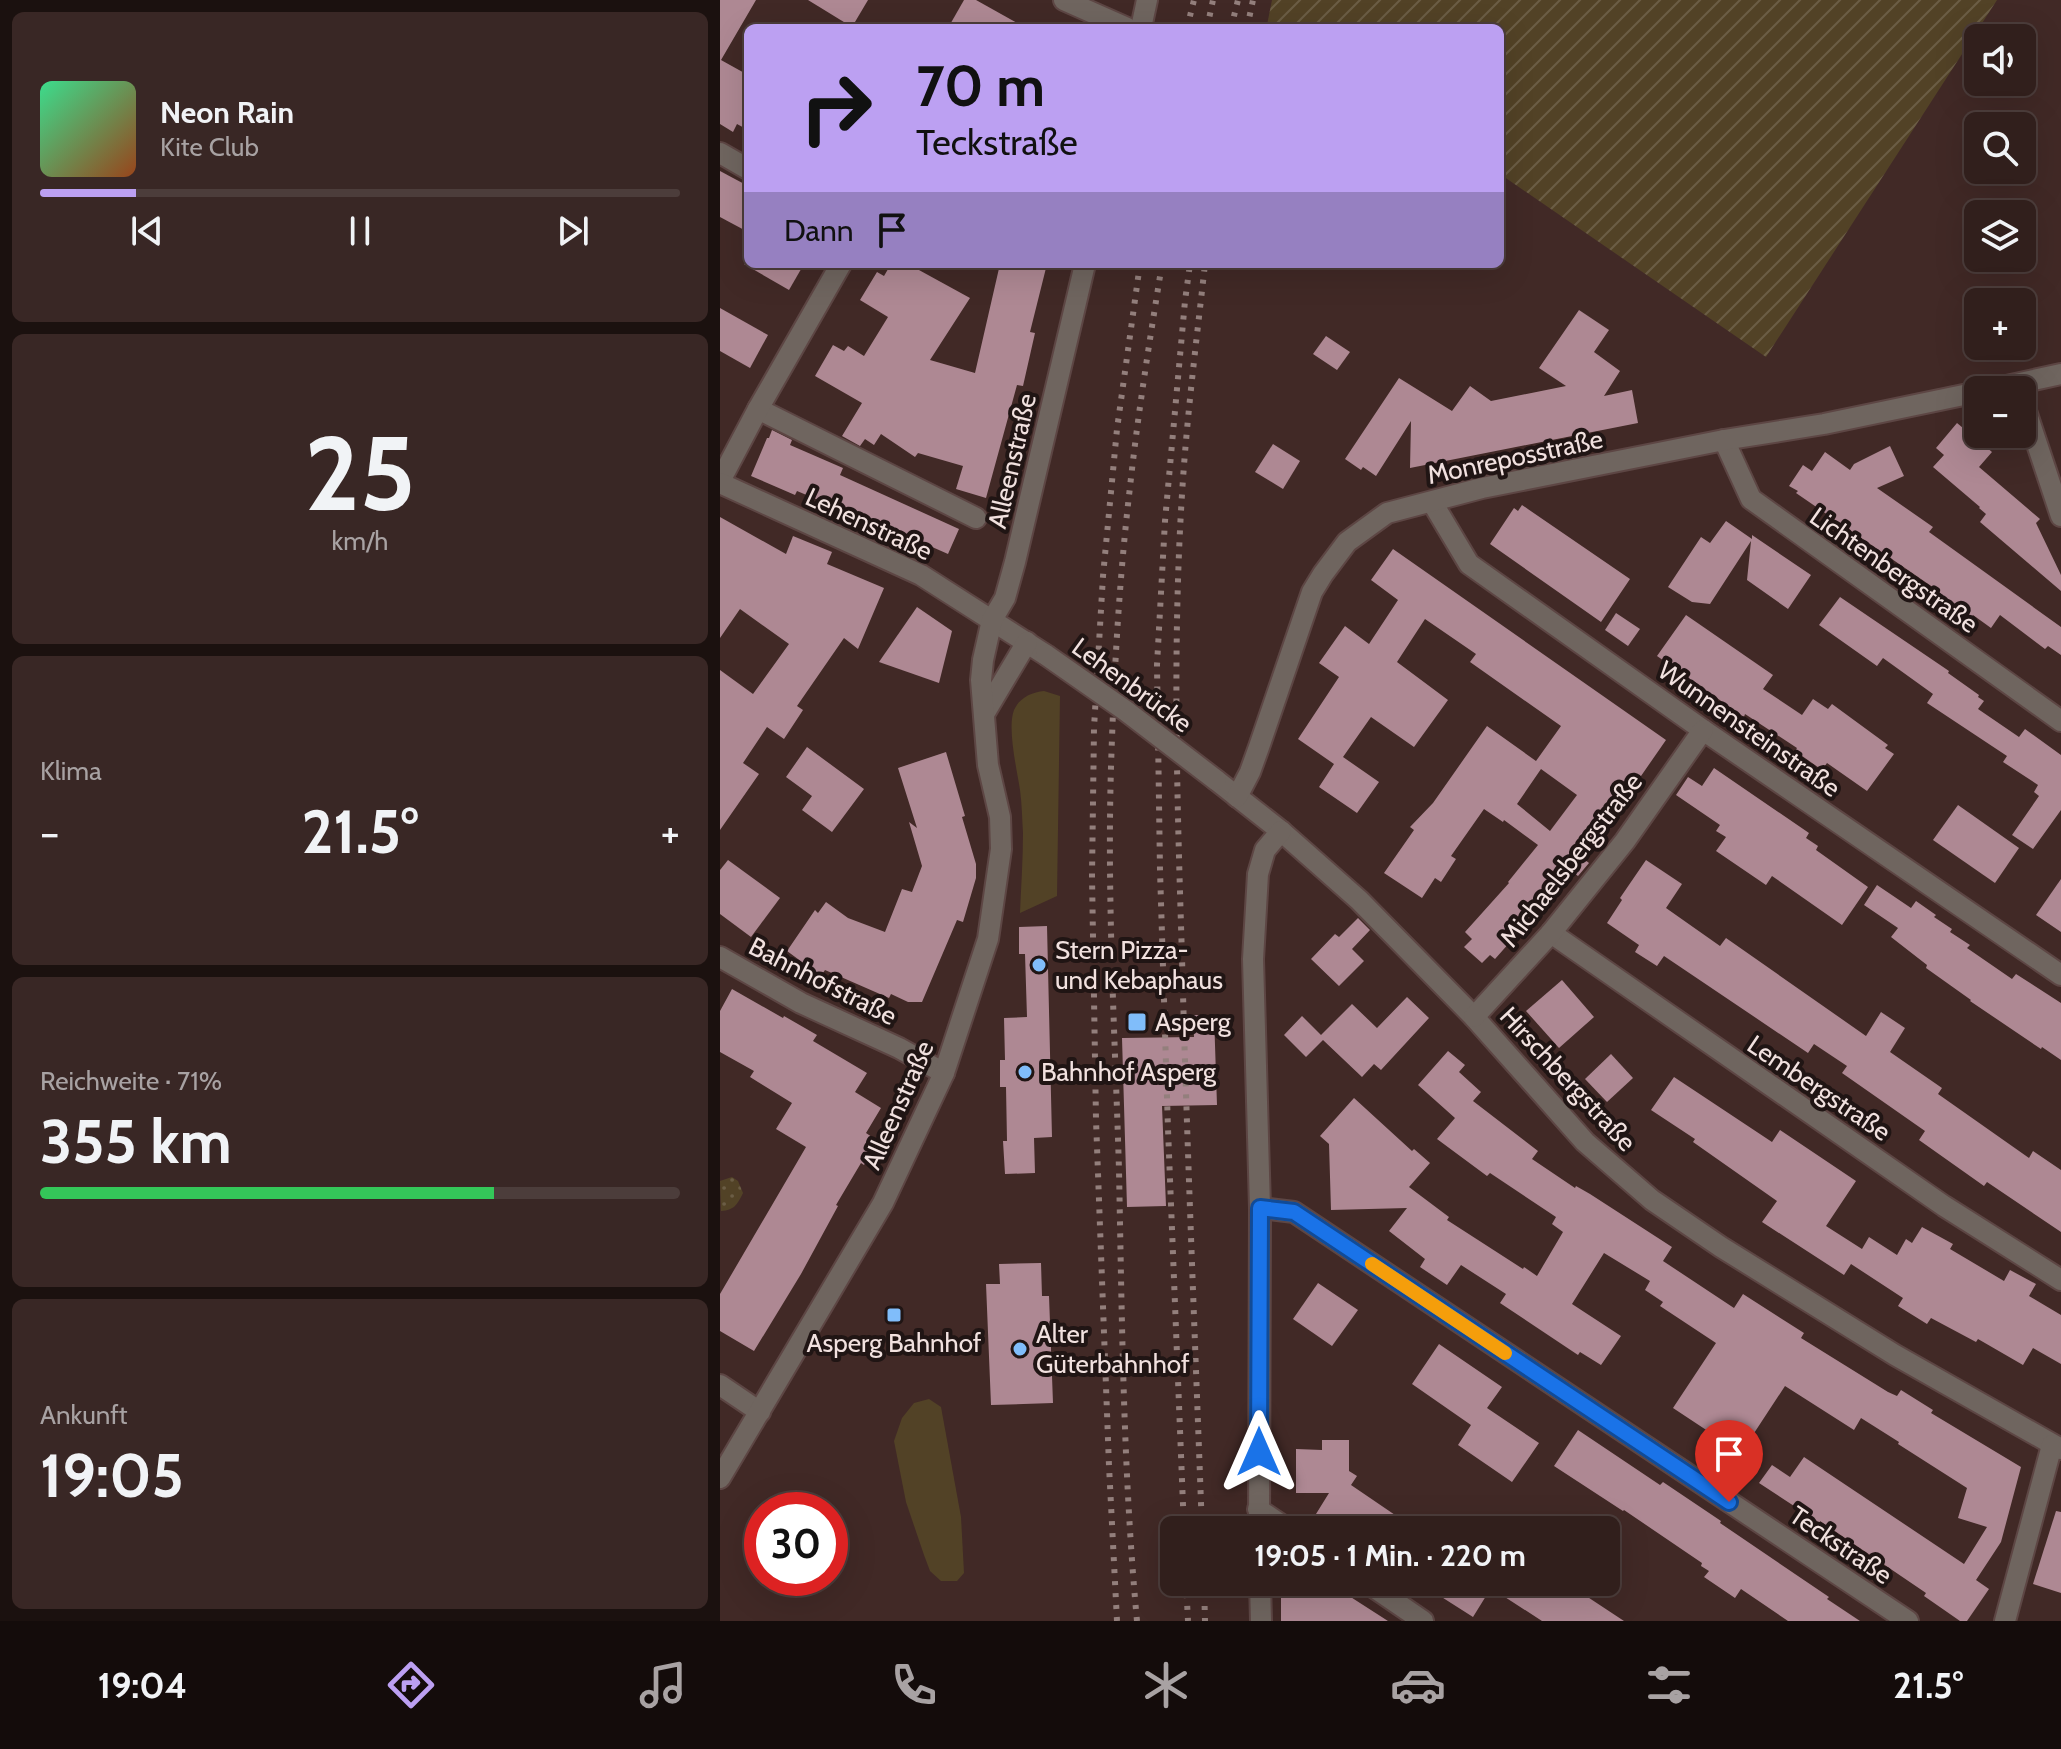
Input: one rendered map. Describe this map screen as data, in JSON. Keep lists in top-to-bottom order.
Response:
{
  "streets": {
    "street": [
      "Monreposstraße",
      "Alleenstraße",
      "Lehenstraße",
      "Lichtenbergstraße",
      "Lehenbrücke",
      "Wunnensteinstraße",
      "Michaelsbergstraße",
      "Bahnhofstraße",
      "Hirschbergstraße",
      "Lembergstraße",
      "Teckstraße"
    ]
  },
  "crossings": [
    ["Monreposstraße", "Lichtenbergstraße"],
    ["Monreposstraße", "Lehenbrücke"],
    ["Monreposstraße", "Wunnensteinstraße"],
    ["Monreposstraße", "Hirschbergstraße"],
    ["Alleenstraße", "Lehenstraße"],
    ["Alleenstraße", "Lehenbrücke"],
    ["Alleenstraße", "Bahnhofstraße"],
    ["Lehenstraße", "Lehenbrücke"],
    ["Lehenbrücke", "Hirschbergstraße"],
    ["Wunnensteinstraße", "Michaelsbergstraße"],
    ["Michaelsbergstraße", "Hirschbergstraße"],
    ["Michaelsbergstraße", "Lembergstraße"]
  ],
  "places": {
    "other": ["Stern Pizza- und Kebaphaus", "Bahnhof Asperg", "Alter Güterbahnhof"],
    "transit": ["Asperg", "Asperg Bahnhof"]
  },
  "page": {
    "map_buttons": ["+", "−"],
    "turn": ["70 m", "Teckstraße"],
    "song": ["Neon Rain", "Kite Club"],
    "then": "Dann",
    "tile": [
      ["25", "km/h"],
      "Klima",
      ["Reichweite · 71%", "355 km"],
      ["Ankunft", "19:05"]
    ],
    "heat": ["−", "21.5°", "+"],
    "limit": "30",
    "trip": "19:05 · 1 Min. · 220 m",
    "tabs": ["19:04", "21.5°"]
  }
}
